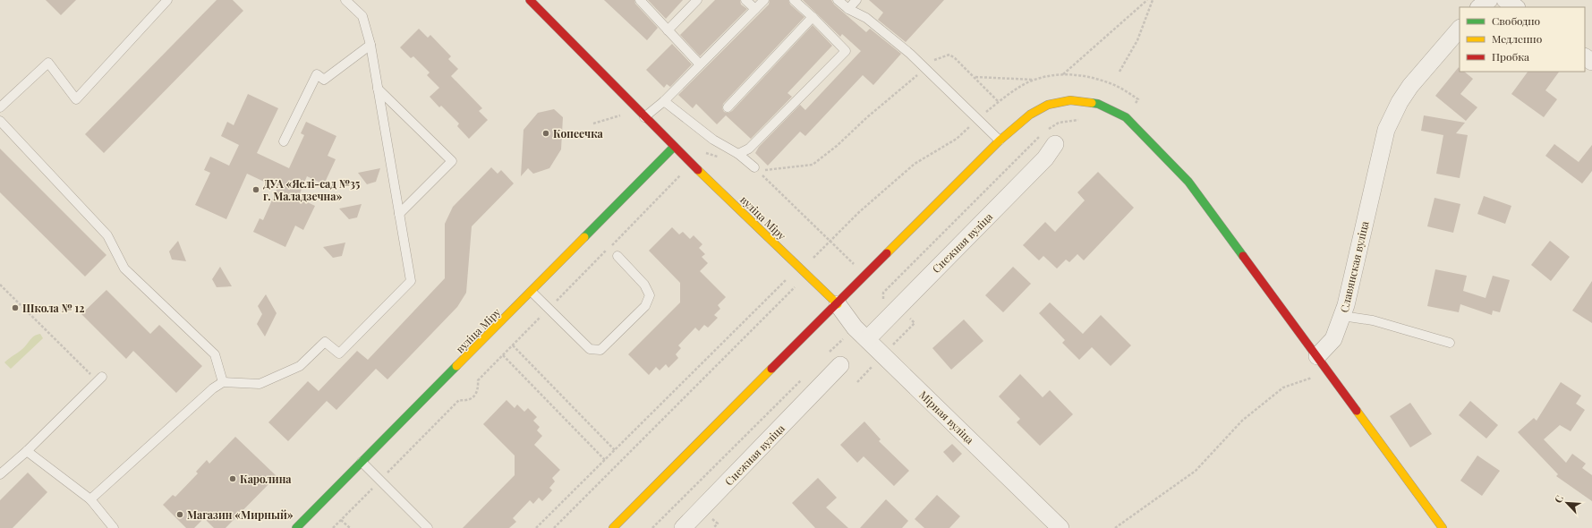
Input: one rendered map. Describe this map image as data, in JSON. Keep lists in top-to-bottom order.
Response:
{
  "streets": {
    "street": [
      "вуліца Міру",
      "Снежная вуліца",
      "Славянская вуліца",
      "Мірная вуліца"
    ]
  },
  "crossings": [
    ["вуліца Міру", "Мірная вуліца"],
    ["Снежная вуліца", "Мірная вуліца"]
  ],
  "places": [
    "Копеечка",
    "ДУА «Яслі-сад №35 г. Маладзечна»",
    "Школа № 12",
    "Каролина",
    "Магазин «Мирный»"
  ],
  "legend": ["Свободно", "Медленно", "Пробка"],
  "north": "top left"
}
